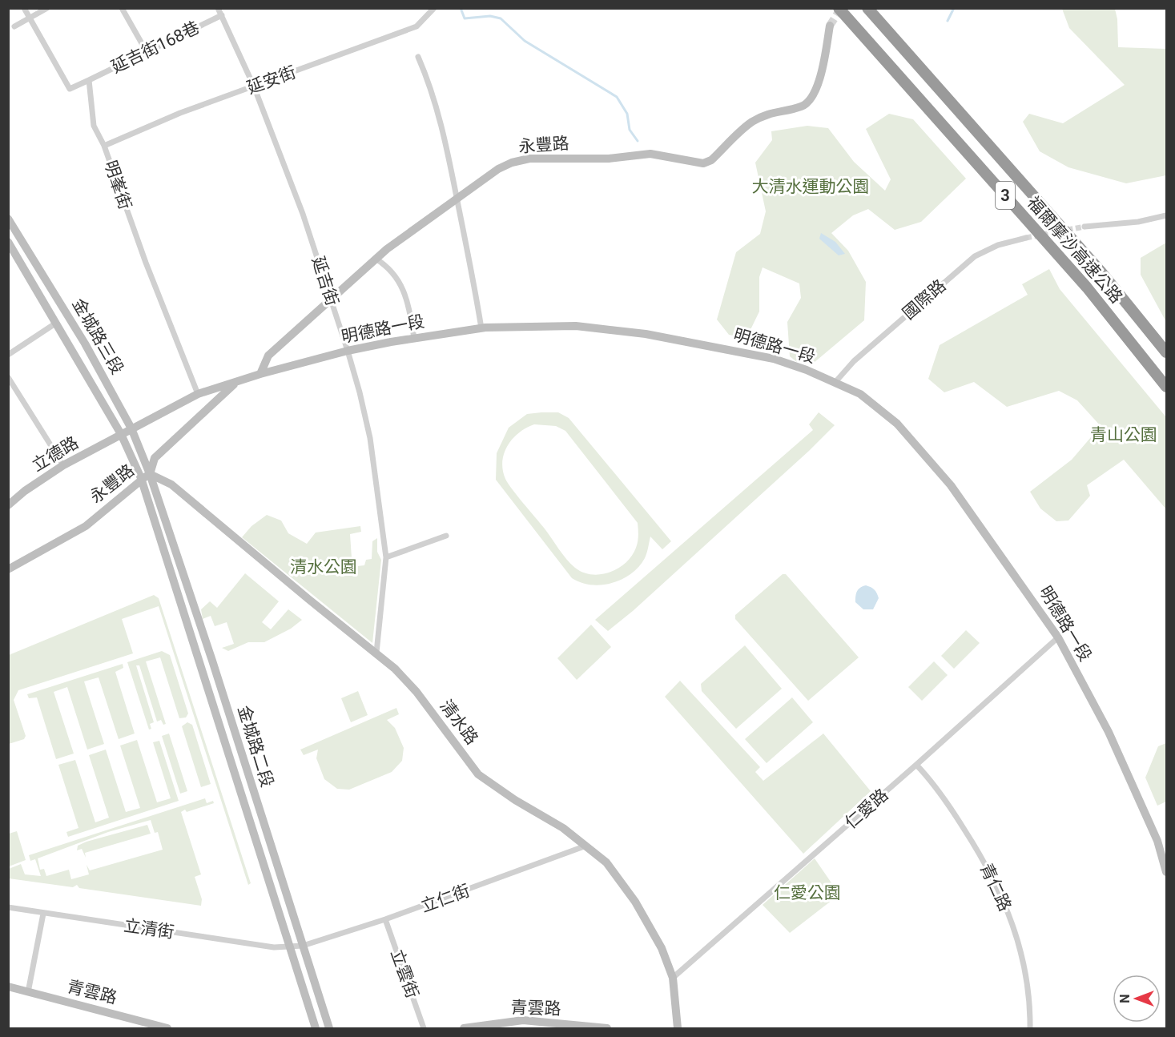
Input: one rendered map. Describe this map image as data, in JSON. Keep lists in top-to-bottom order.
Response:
{
  "streets": {
    "highway": ["3", "福爾摩沙高速公路"],
    "street": [
      "延吉街168巷",
      "延安街",
      "永豐路",
      "明峯街",
      "延吉街",
      "國際路",
      "明德路一段",
      "金城路三段",
      "立德路",
      "清水路",
      "金城路二段",
      "仁愛路",
      "青仁路",
      "立仁街",
      "立清街",
      "立雲街",
      "青雲路"
    ]
  },
  "crossings": [
    ["延吉街168巷", "明峯街"],
    ["延吉街168巷", "延吉街"],
    ["延安街", "明峯街"],
    ["延安街", "延吉街"],
    ["永豐路", "延吉街"],
    ["永豐路", "明德路一段"],
    ["永豐路", "金城路三段"],
    ["永豐路", "清水路"],
    ["永豐路", "金城路二段"],
    ["明峯街", "明德路一段"],
    ["延吉街", "明德路一段"],
    ["延吉街", "清水路"],
    ["國際路", "明德路一段"],
    ["明德路一段", "金城路三段"],
    ["明德路一段", "立德路"],
    ["明德路一段", "仁愛路"],
    ["金城路三段", "立德路"],
    ["金城路三段", "清水路"],
    ["金城路三段", "金城路二段"],
    ["清水路", "金城路二段"],
    ["清水路", "仁愛路"],
    ["清水路", "立仁街"],
    ["金城路二段", "立仁街"],
    ["金城路二段", "立清街"],
    ["仁愛路", "青仁路"],
    ["立仁街", "立清街"],
    ["立仁街", "立雲街"]
  ],
  "parks": [
    "大清水運動公園",
    "青山公園",
    "清水公園",
    "仁愛公園"
  ],
  "north": "left"
}
